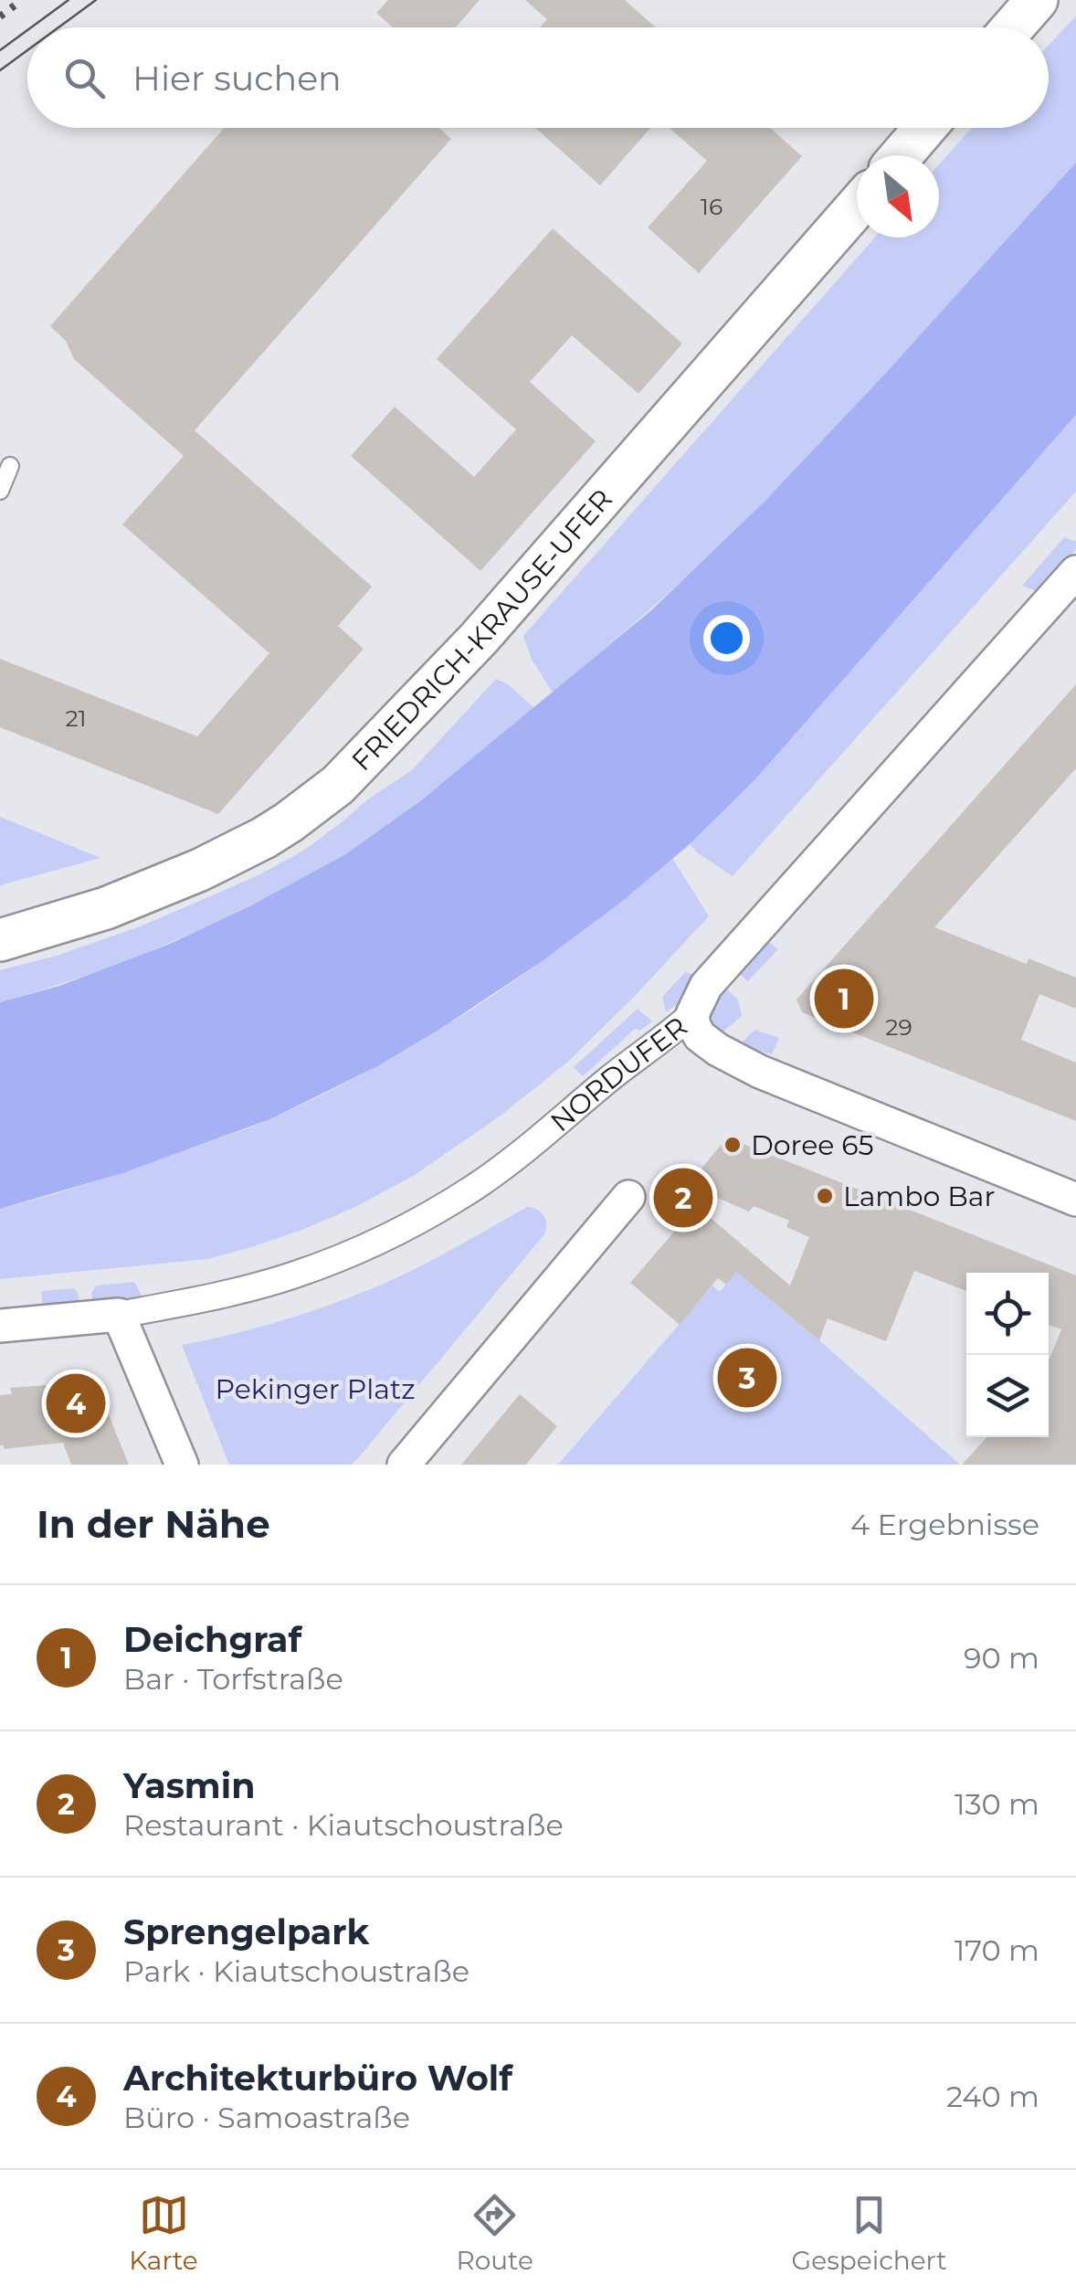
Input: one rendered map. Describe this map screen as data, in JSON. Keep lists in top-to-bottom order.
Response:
{
  "streets": {
    "street": ["FRIEDRICH-KRAUSE-UFER", "NORDUFER"]
  },
  "parks": ["Pekinger Platz"],
  "places": ["Doree 65", "Lambo Bar"],
  "house_numbers": ["16", "21", "29"],
  "north": "bottom right",
  "page": {
    "search": "Hier suchen",
    "pins": [
      "1",
      "2",
      "3",
      "4"
    ],
    "heading": ["In der Nähe", "4 Ergebnisse"],
    "list": [
      {
        "mark": "1",
        "name": "Deichgraf",
        "note": "Bar · Torfstraße",
        "value": "90 m"
      },
      {
        "mark": "2",
        "name": "Yasmin",
        "note": "Restaurant · Kiautschoustraße",
        "value": "130 m"
      },
      {
        "mark": "3",
        "name": "Sprengelpark",
        "note": "Park · Kiautschoustraße",
        "value": "170 m"
      },
      {
        "mark": "4",
        "name": "Architekturbüro Wolf",
        "note": "Büro · Samoastraße",
        "value": "240 m"
      }
    ],
    "nav": ["Karte", "Route", "Gespeichert"]
  }
}
